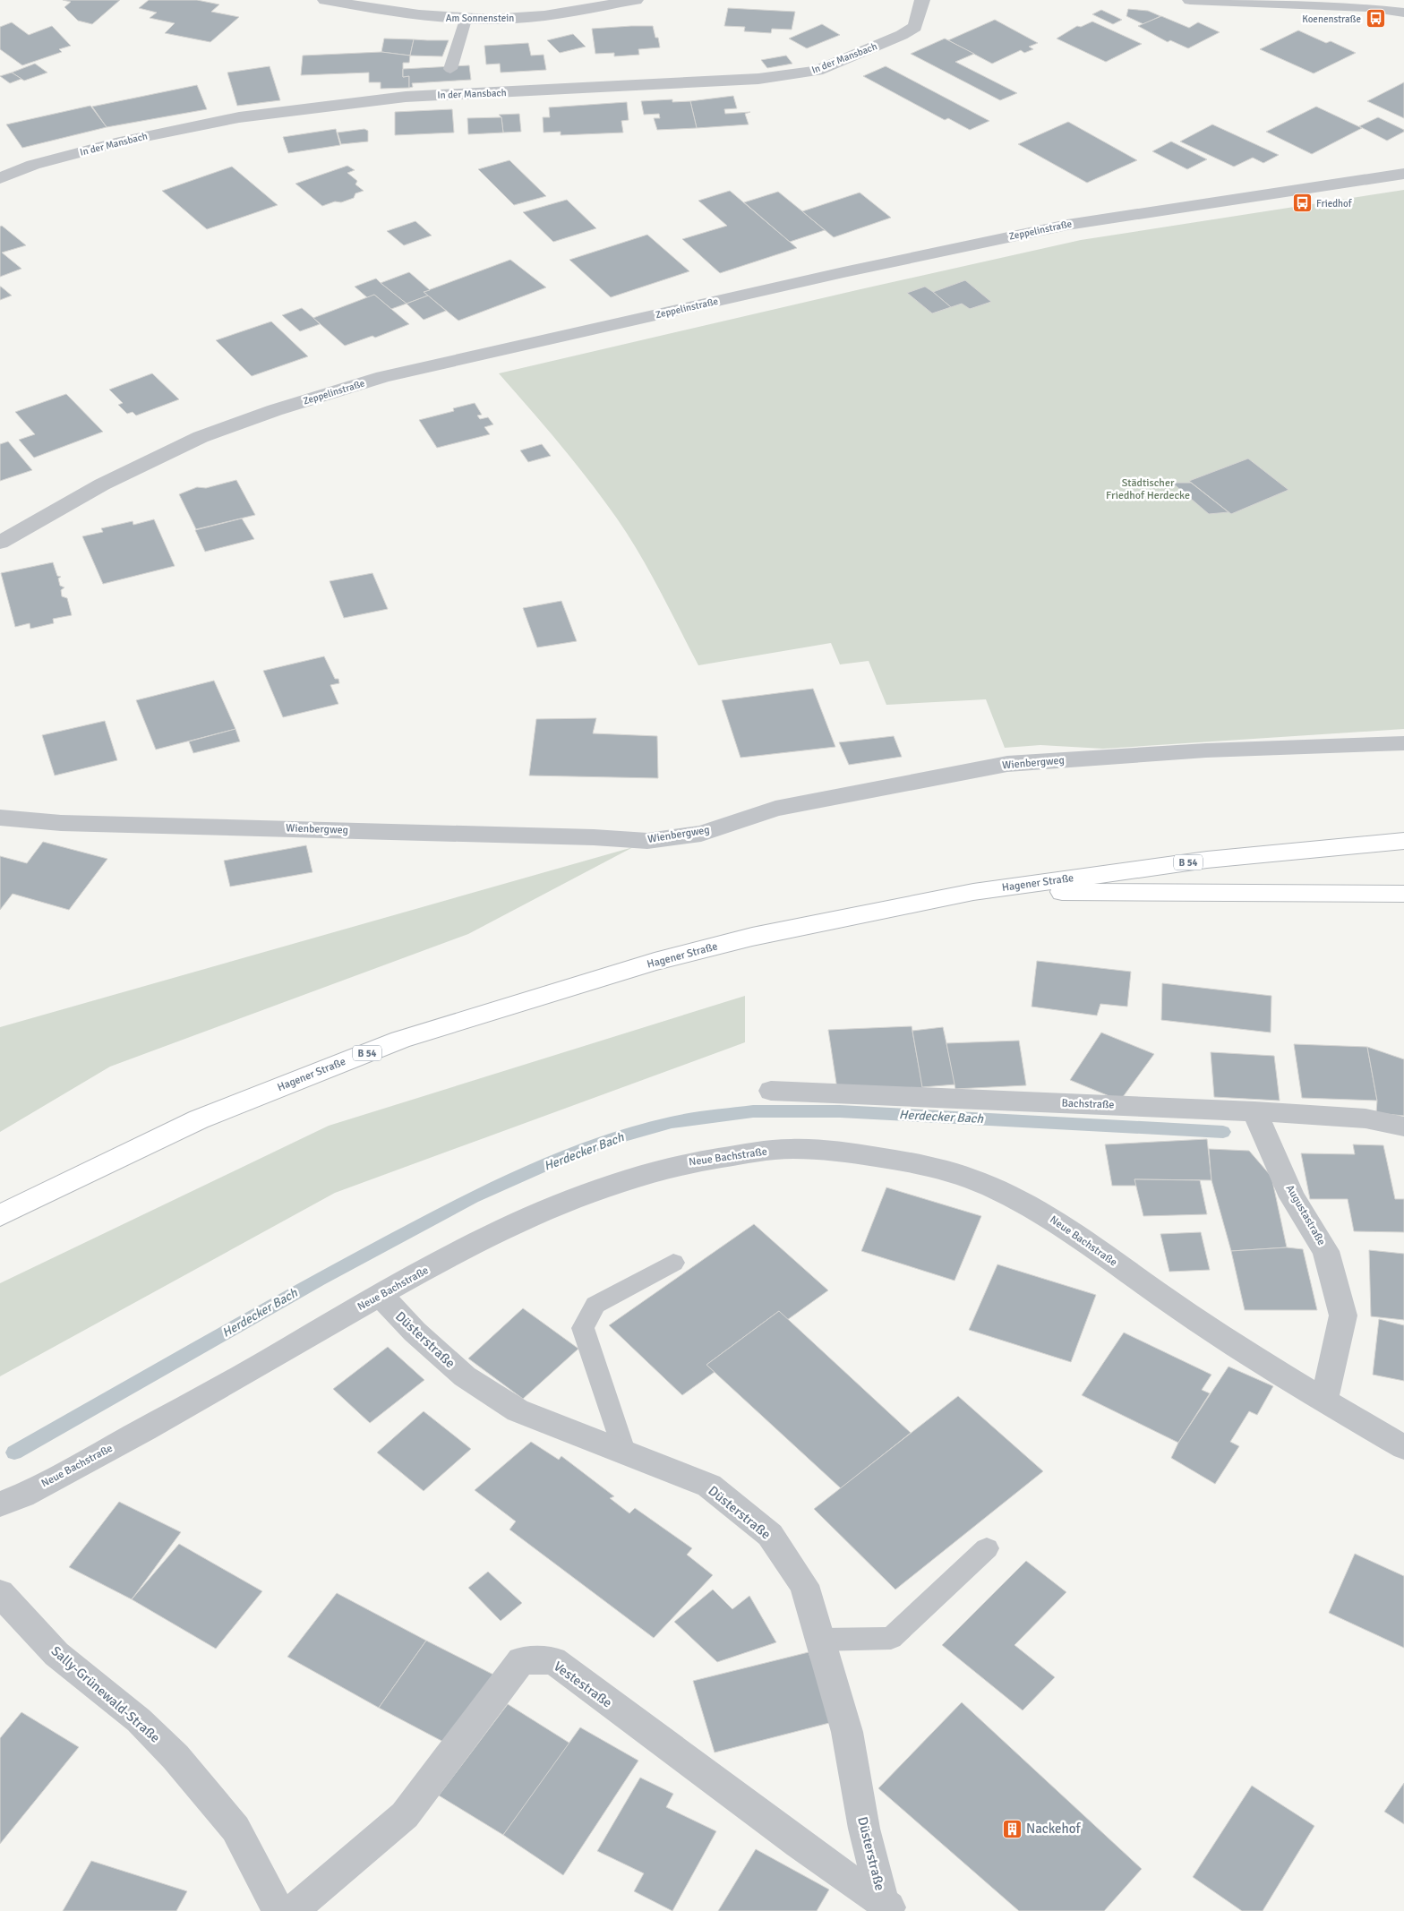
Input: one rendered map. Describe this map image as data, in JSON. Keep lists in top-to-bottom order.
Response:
{
  "streets": {
    "main road": ["B 54", "Hagener Straße"],
    "street": [
      "Am Sonnenstein",
      "In der Mansbach",
      "Zeppelinstraße",
      "Wienbergweg",
      "Bachstraße",
      "Neue Bachstraße",
      "Augustastraße",
      "Düsterstraße",
      "Vestestraße",
      "Sally-Grünewald-Straße"
    ]
  },
  "crossings": [
    ["B 54", "Hagener Straße"],
    ["Bachstraße", "Augustastraße"],
    ["Neue Bachstraße", "Augustastraße"],
    ["Neue Bachstraße", "Düsterstraße"],
    ["Düsterstraße", "Vestestraße"]
  ],
  "water": ["Herdecker Bach"],
  "parks": ["Städtischer Friedhof Herdecke"],
  "places": {
    "bus stop": ["Koenenstraße", "Friedhof"],
    "building": ["Nackehof"]
  }
}
